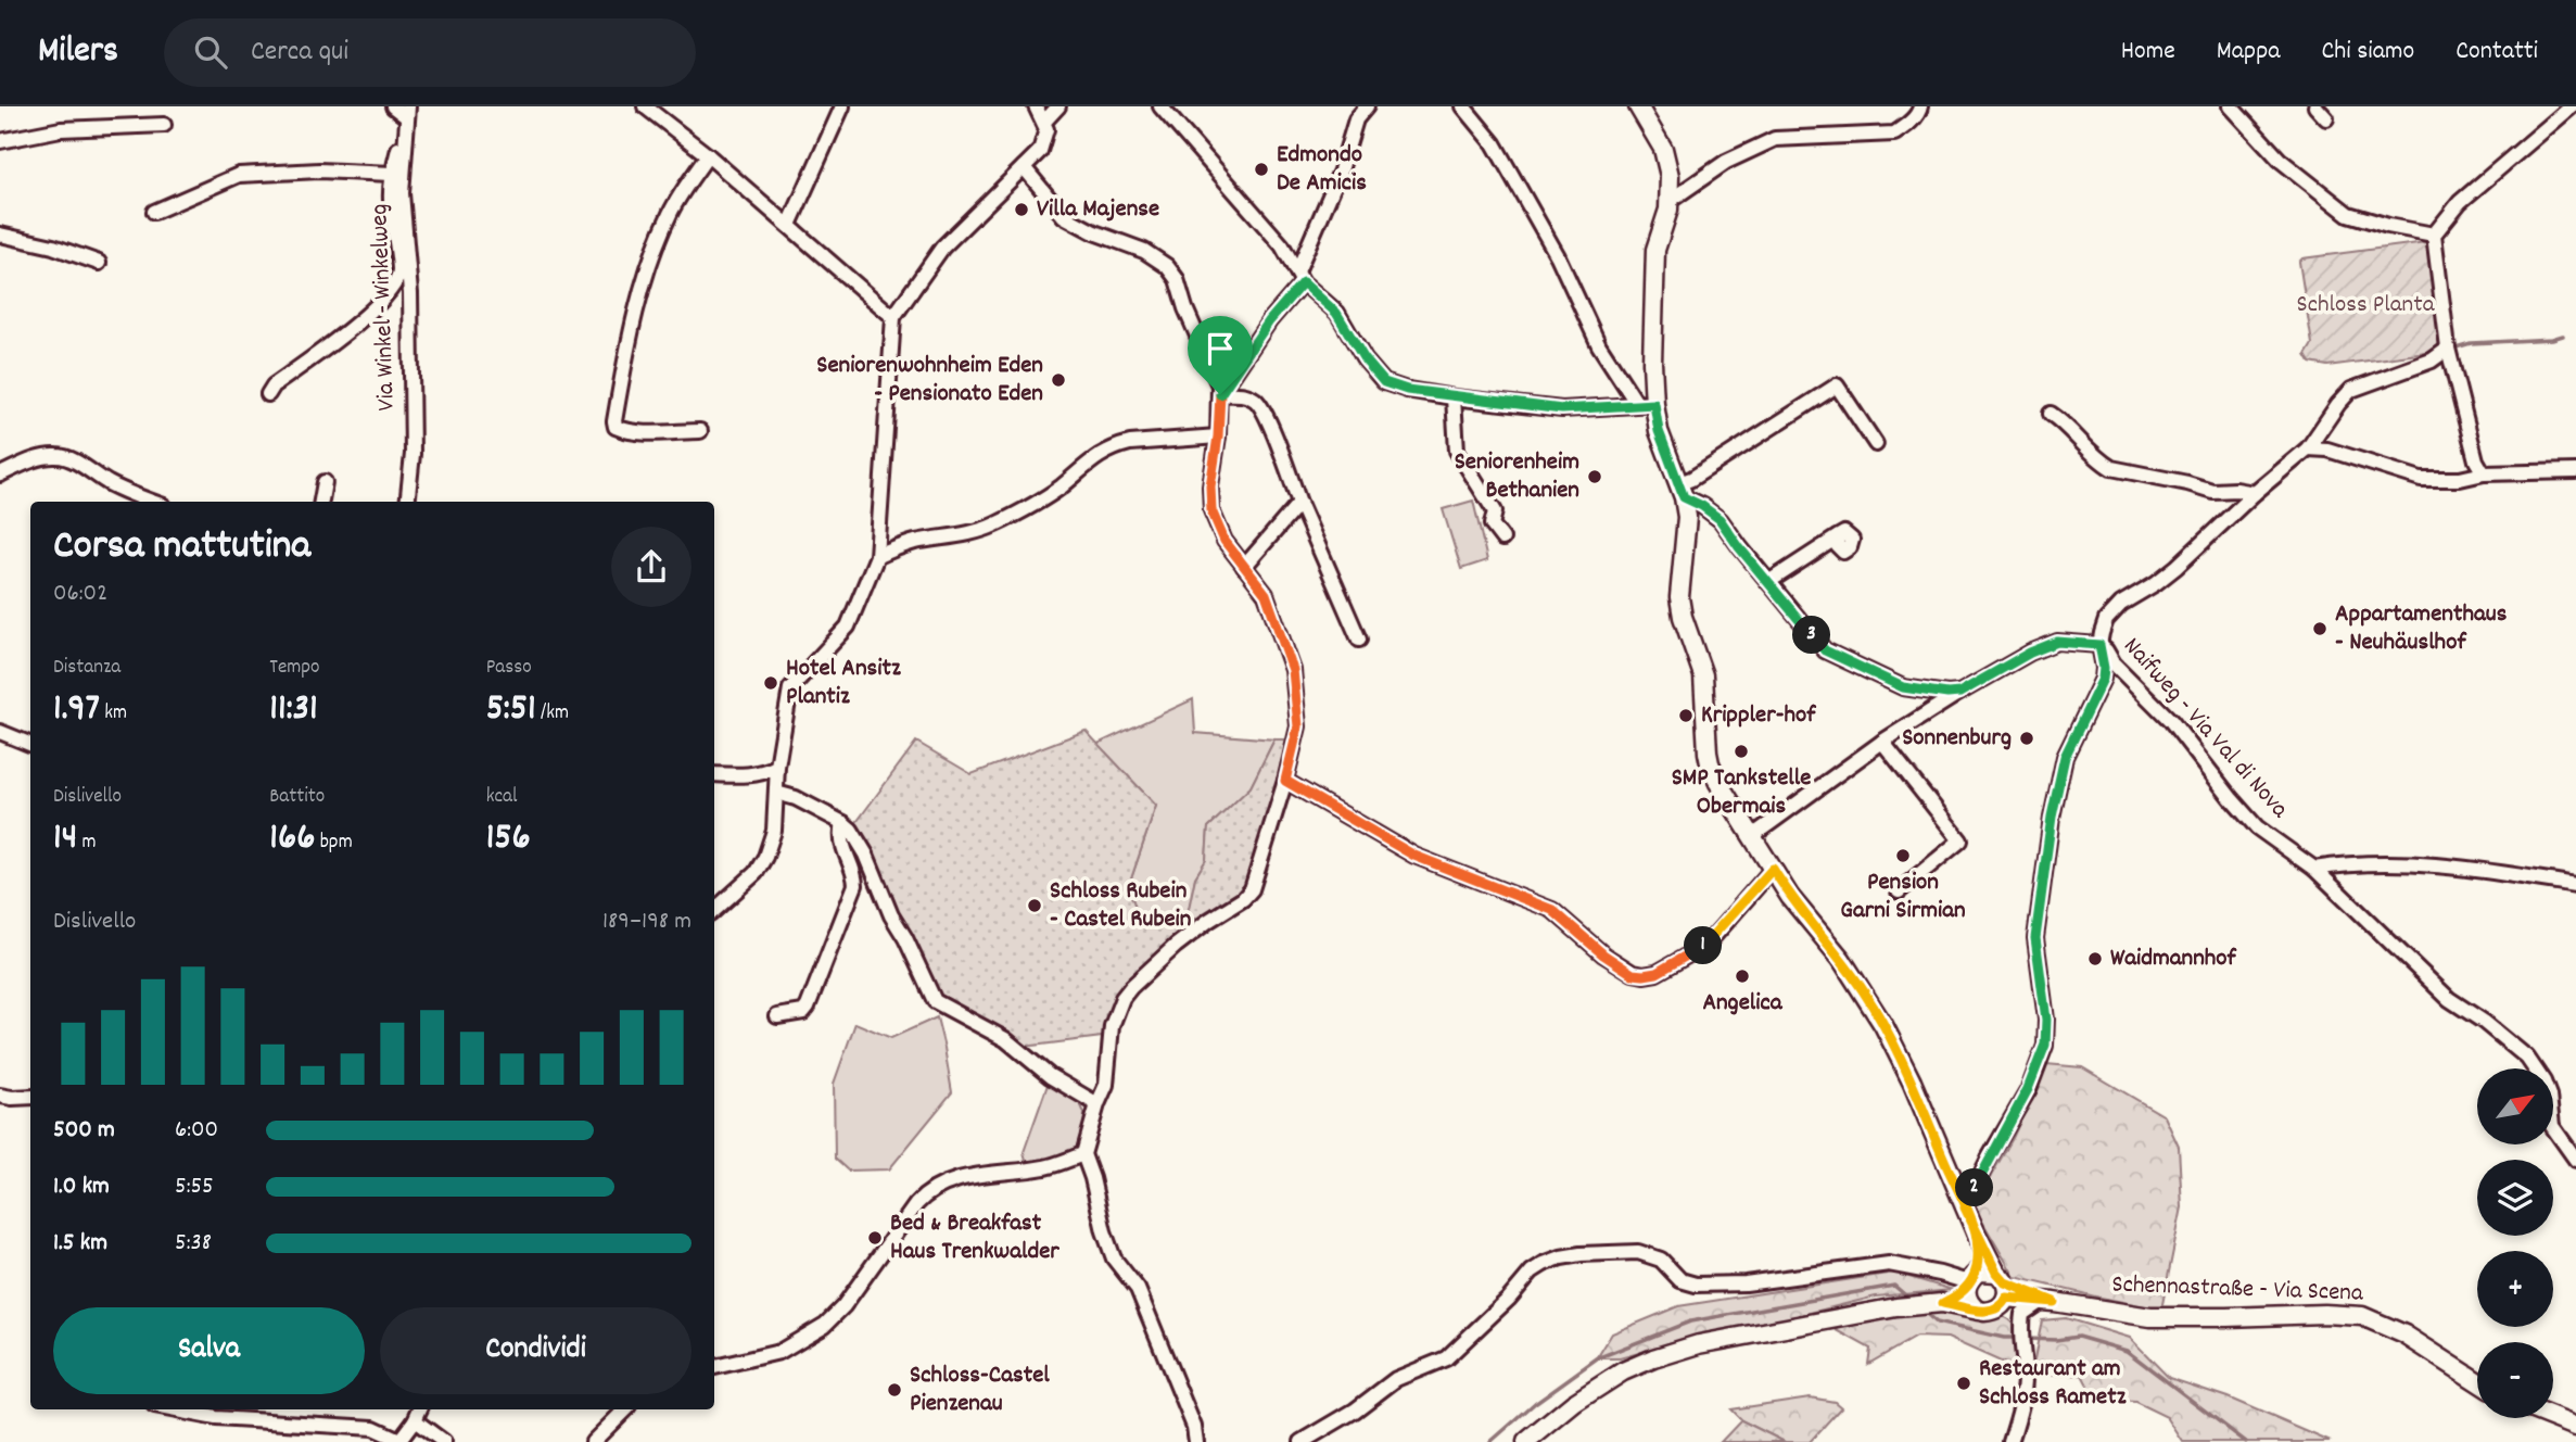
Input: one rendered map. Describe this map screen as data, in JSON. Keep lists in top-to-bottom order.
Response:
{
  "streets": {
    "street": ["Via Winkel - Winkelweg", "Naifweg - Via Val di Nova", "Schennastraße - Via Scena"]
  },
  "parks": ["Schloss Planta"],
  "places": [
    "Edmondo De Amicis",
    "Villa Majense",
    "Seniorenwohnheim Eden - Pensionato Eden",
    "Seniorenheim Bethanien",
    "Appartamenthaus - Neuhäuslhof",
    "Hotel Ansitz Plantiz",
    "Krippler-hof",
    "Sonnenburg",
    "SMP Tankstelle Obermais",
    "Pension Garni Sirmian",
    "Schloss Rubein - Castel Rubein",
    "Waidmannhof",
    "Angelica",
    "Bed & Breakfast Haus Trenkwalder",
    "Restaurant am Schloss Rametz",
    "Schloss-Castel Pienzenau"
  ],
  "north": "top right",
  "page": {
    "header": "Milers",
    "search": "Cerca qui",
    "nav": [
      "Home",
      "Mappa",
      "Chi siamo",
      "Contatti"
    ],
    "heading": ["Corsa mattutina", "06:02"],
    "pins": ["3", "1", "2"],
    "stats": [
      ["Distanza", "1.97 km"],
      ["Tempo", "11:31"],
      ["Passo", "5:51 /km"],
      ["Dislivello", "14 m"],
      ["Battito", "166 bpm"],
      ["kcal", "156"]
    ],
    "chart": ["Dislivello", "189–198 m"],
    "map_buttons": ["+", "−"],
    "list": [
      {
        "name": "500 m",
        "note": "6:00"
      },
      {
        "name": "1.0 km",
        "note": "5:55"
      },
      {
        "name": "1.5 km",
        "note": "5:38"
      }
    ],
    "buttons": ["Salva", "Condividi"]
  }
}
